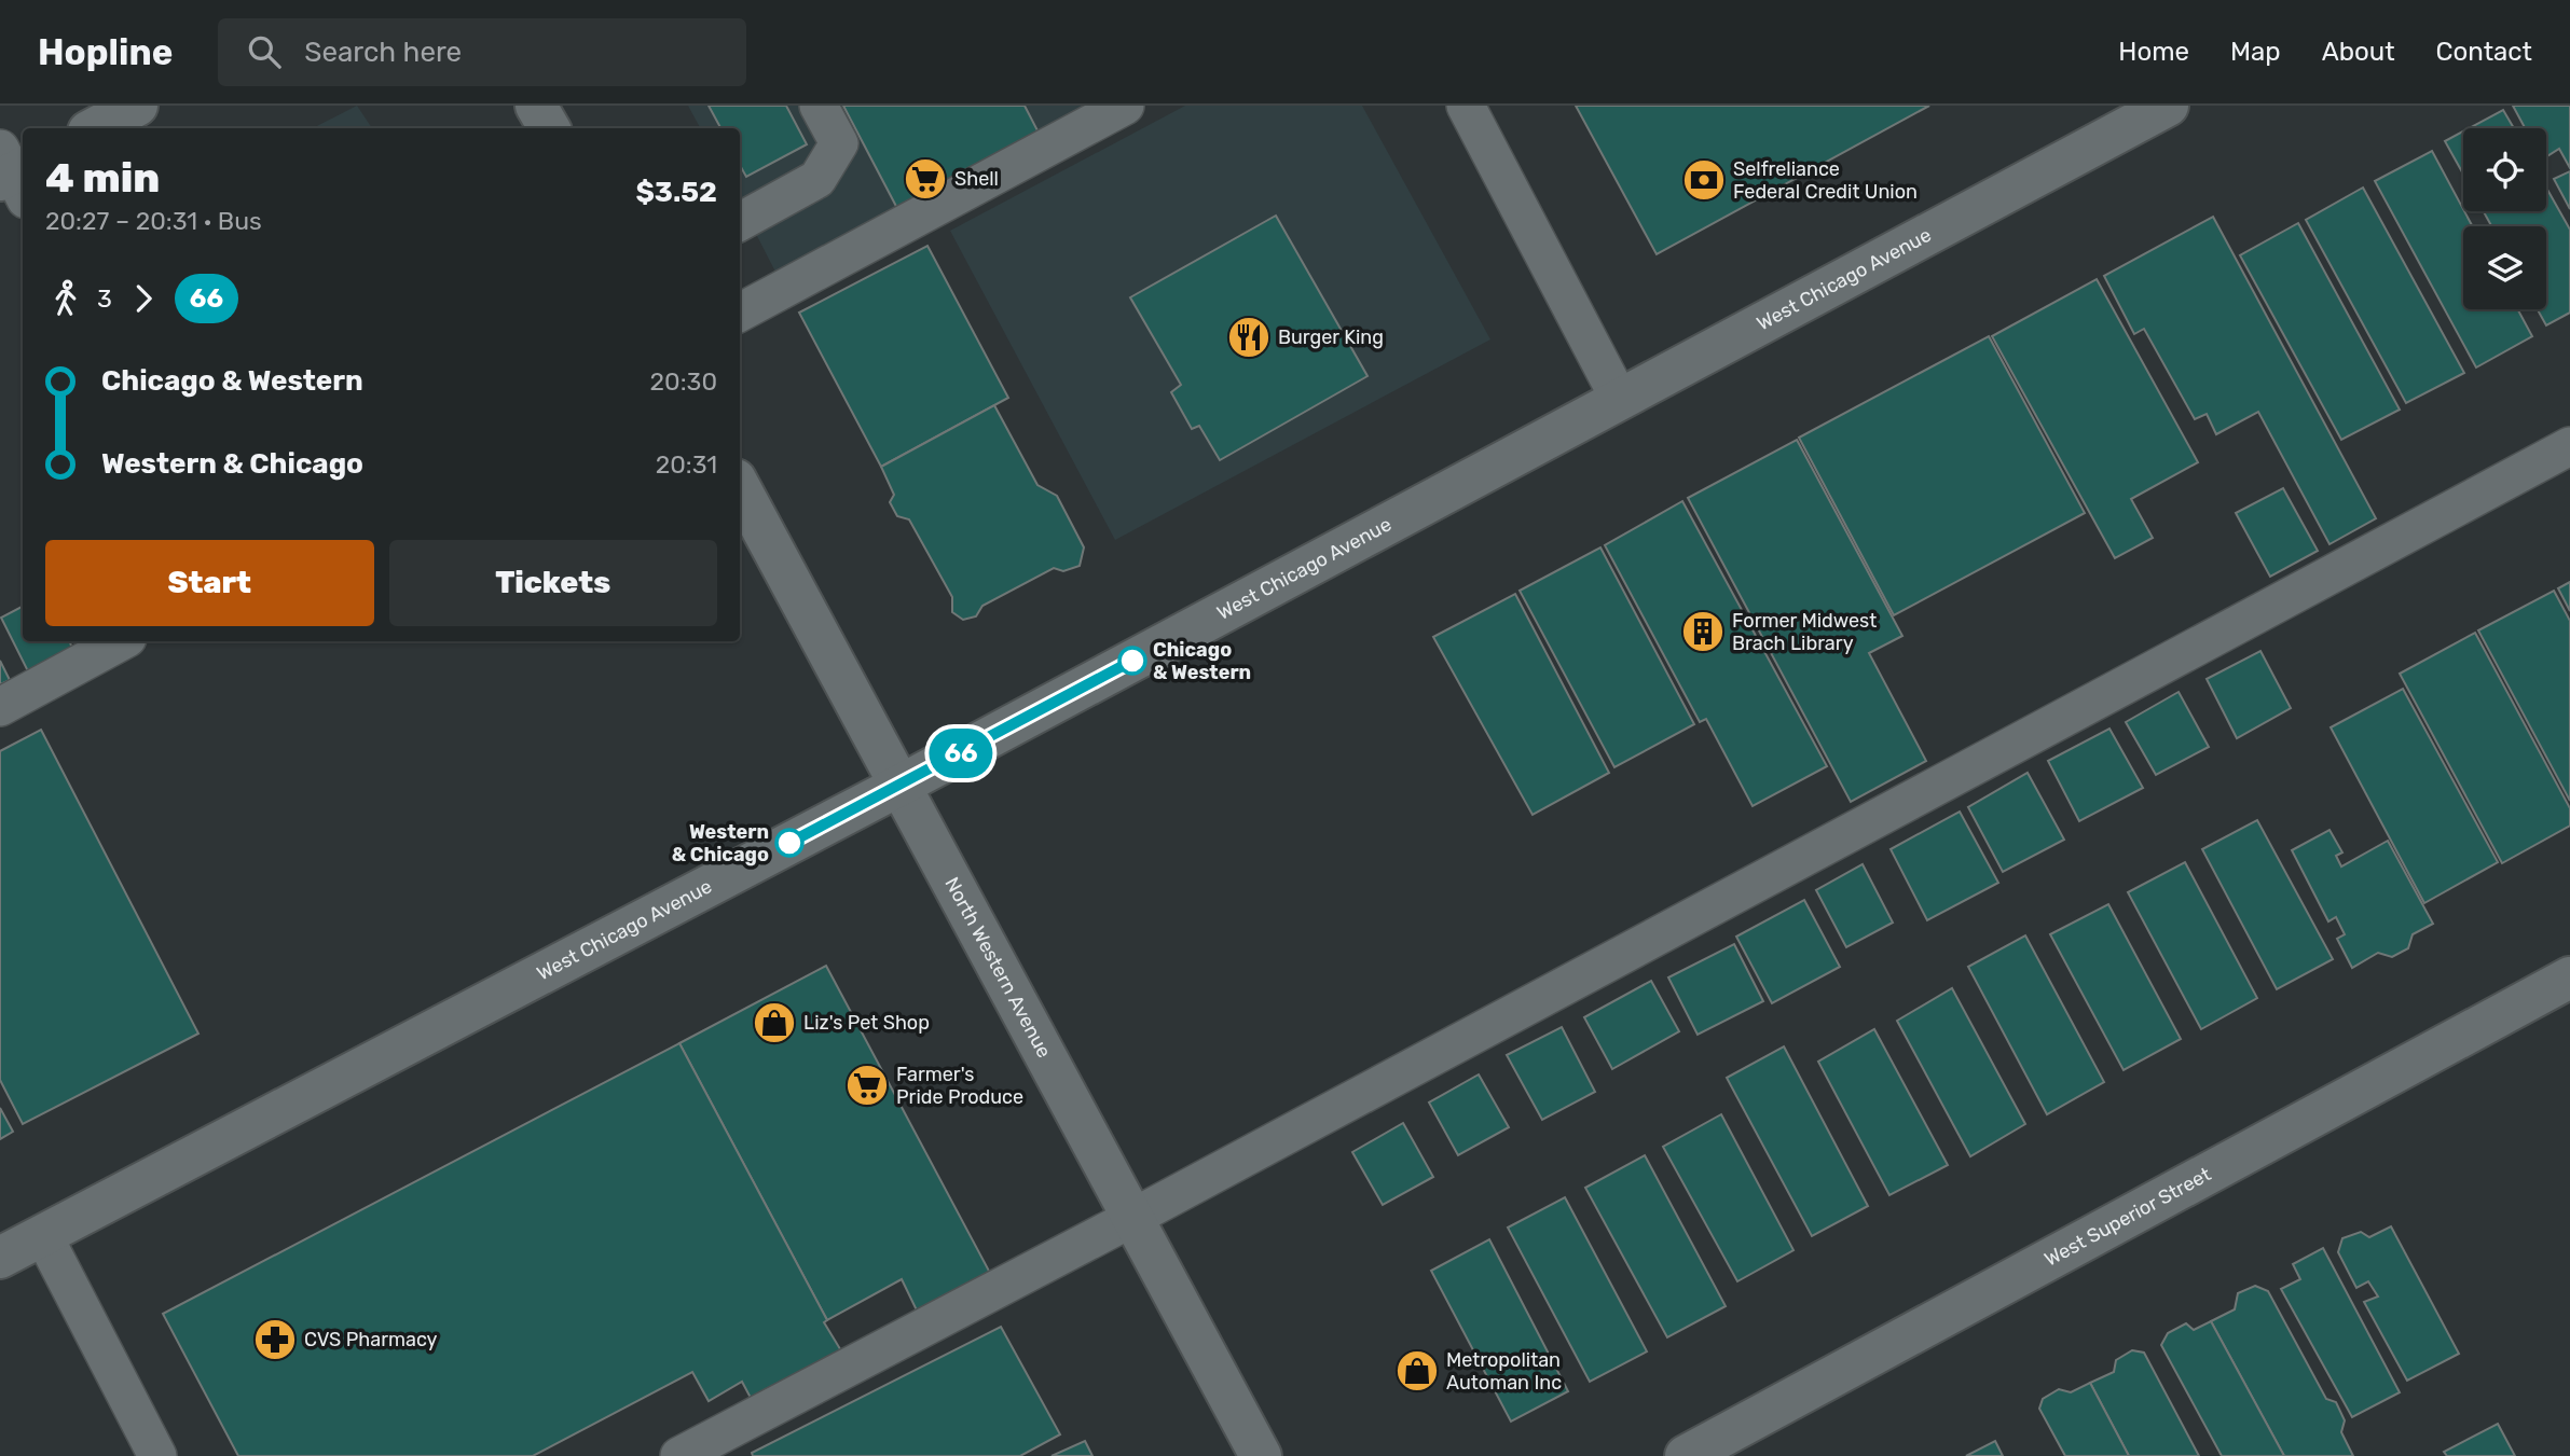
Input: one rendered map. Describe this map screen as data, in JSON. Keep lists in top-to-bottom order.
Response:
{
  "streets": {
    "main road": ["West Chicago Avenue", "North Western Avenue", "West Superior Street"]
  },
  "crossings": [
    ["West Chicago Avenue", "North Western Avenue"]
  ],
  "places": {
    "supermarket": ["Shell", "Farmer's Pride Produce"],
    "bank": ["Selfreliance Federal Credit Union"],
    "restaurant": ["Burger King"],
    "building": ["Former Midwest Brach Library"],
    "other": ["Chicago & Western", "Western & Chicago"],
    "shop": ["Liz's Pet Shop", "Metropolitan Automan Inc"],
    "pharmacy": ["CVS Pharmacy"]
  },
  "lines": ["bus line 66"],
  "page": {
    "header": "Hopline",
    "search": "Search here",
    "nav": [
      "Home",
      "Map",
      "About",
      "Contact"
    ],
    "on_map": "66",
    "heading": ["4 min", "20:27 – 20:31 · Bus", "$3.52"],
    "legs": ["3", "66"],
    "list": [
      {
        "name": "Chicago & Western",
        "value": "20:30"
      },
      {
        "name": "Western & Chicago",
        "value": "20:31"
      }
    ],
    "buttons": ["Start", "Tickets"]
  }
}
